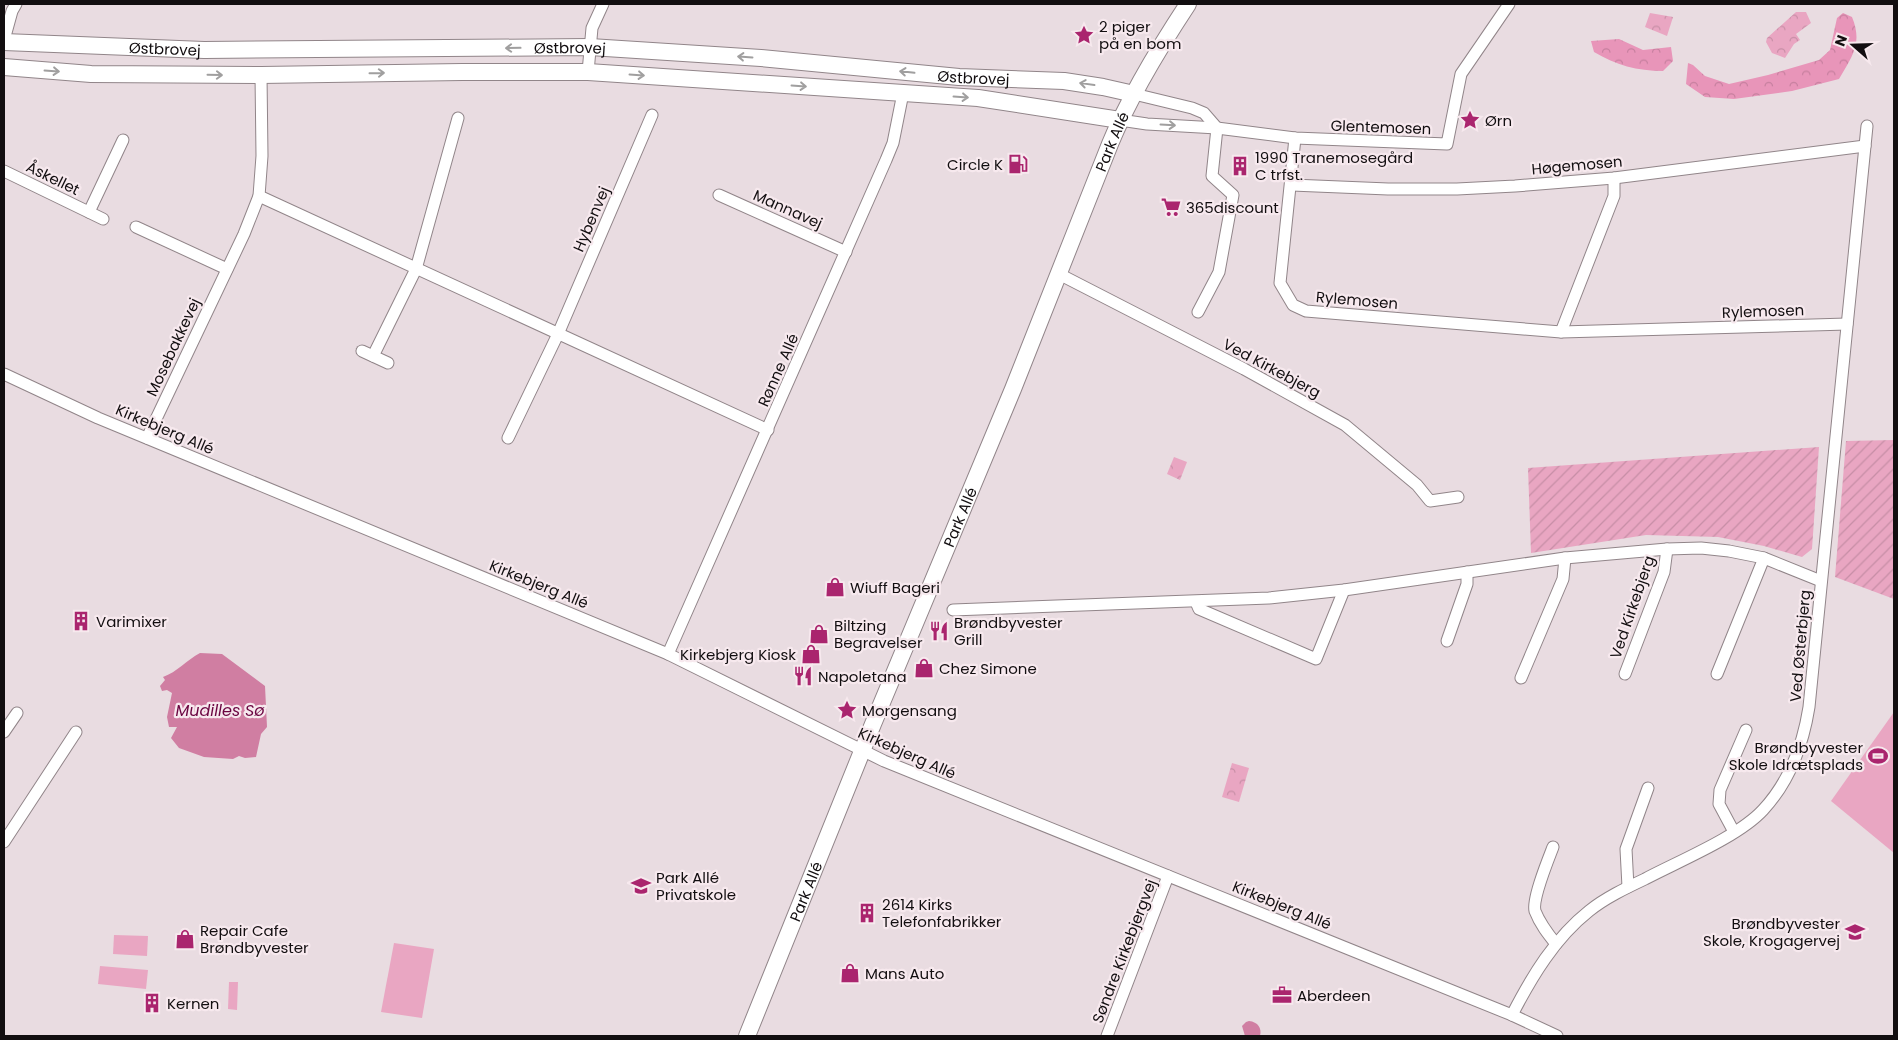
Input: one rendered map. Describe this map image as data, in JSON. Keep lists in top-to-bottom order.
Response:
{
  "streets": {
    "street": [
      "Østbrovej",
      "Glentemosen",
      "Park Allé",
      "Høgemosen",
      "Åskellet",
      "Mannavej",
      "Hybenvej",
      "Rylemosen",
      "Mosebakkevej",
      "Ved Kirkebjerg",
      "Rønne Allé",
      "Kirkebjerg Allé",
      "Ved Østerbjerg",
      "Søndre Kirkebjergvej"
    ]
  },
  "crossings": [
    ["Østbrovej", "Glentemosen"],
    ["Østbrovej", "Park Allé"],
    ["Østbrovej", "Mosebakkevej"],
    ["Østbrovej", "Rønne Allé"],
    ["Glentemosen", "Park Allé"],
    ["Glentemosen", "Rylemosen"],
    ["Park Allé", "Ved Kirkebjerg"],
    ["Park Allé", "Kirkebjerg Allé"],
    ["Høgemosen", "Rylemosen"],
    ["Mannavej", "Rønne Allé"],
    ["Rylemosen", "Ved Østerbjerg"],
    ["Mosebakkevej", "Kirkebjerg Allé"],
    ["Ved Kirkebjerg", "Ved Østerbjerg"],
    ["Rønne Allé", "Kirkebjerg Allé"],
    ["Kirkebjerg Allé", "Ved Østerbjerg"],
    ["Kirkebjerg Allé", "Søndre Kirkebjergvej"]
  ],
  "water": ["Mudilles Sø"],
  "places": {
    "place": ["2 piger på en bom", "Ørn", "Morgensang"],
    "fuel station": ["Circle K"],
    "building": [
      "1990 Tranemosegård C trfst.",
      "Varimixer",
      "2614 Kirks Telefonfabrikker",
      "Kernen"
    ],
    "supermarket": ["365discount"],
    "shop": [
      "Wiuff Bageri",
      "Biltzing Begravelser",
      "Kirkebjerg Kiosk",
      "Chez Simone",
      "Repair Cafe Brøndbyvester",
      "Mans Auto"
    ],
    "restaurant": ["Brøndbyvester Grill", "Napoletana"],
    "sports": ["Brøndbyvester Skole Idrætsplads"],
    "school or university": ["Park Allé Privatskole", "Brøndbyvester Skole, Krogagervej"],
    "office": ["Aberdeen"]
  },
  "north": "left"
}
